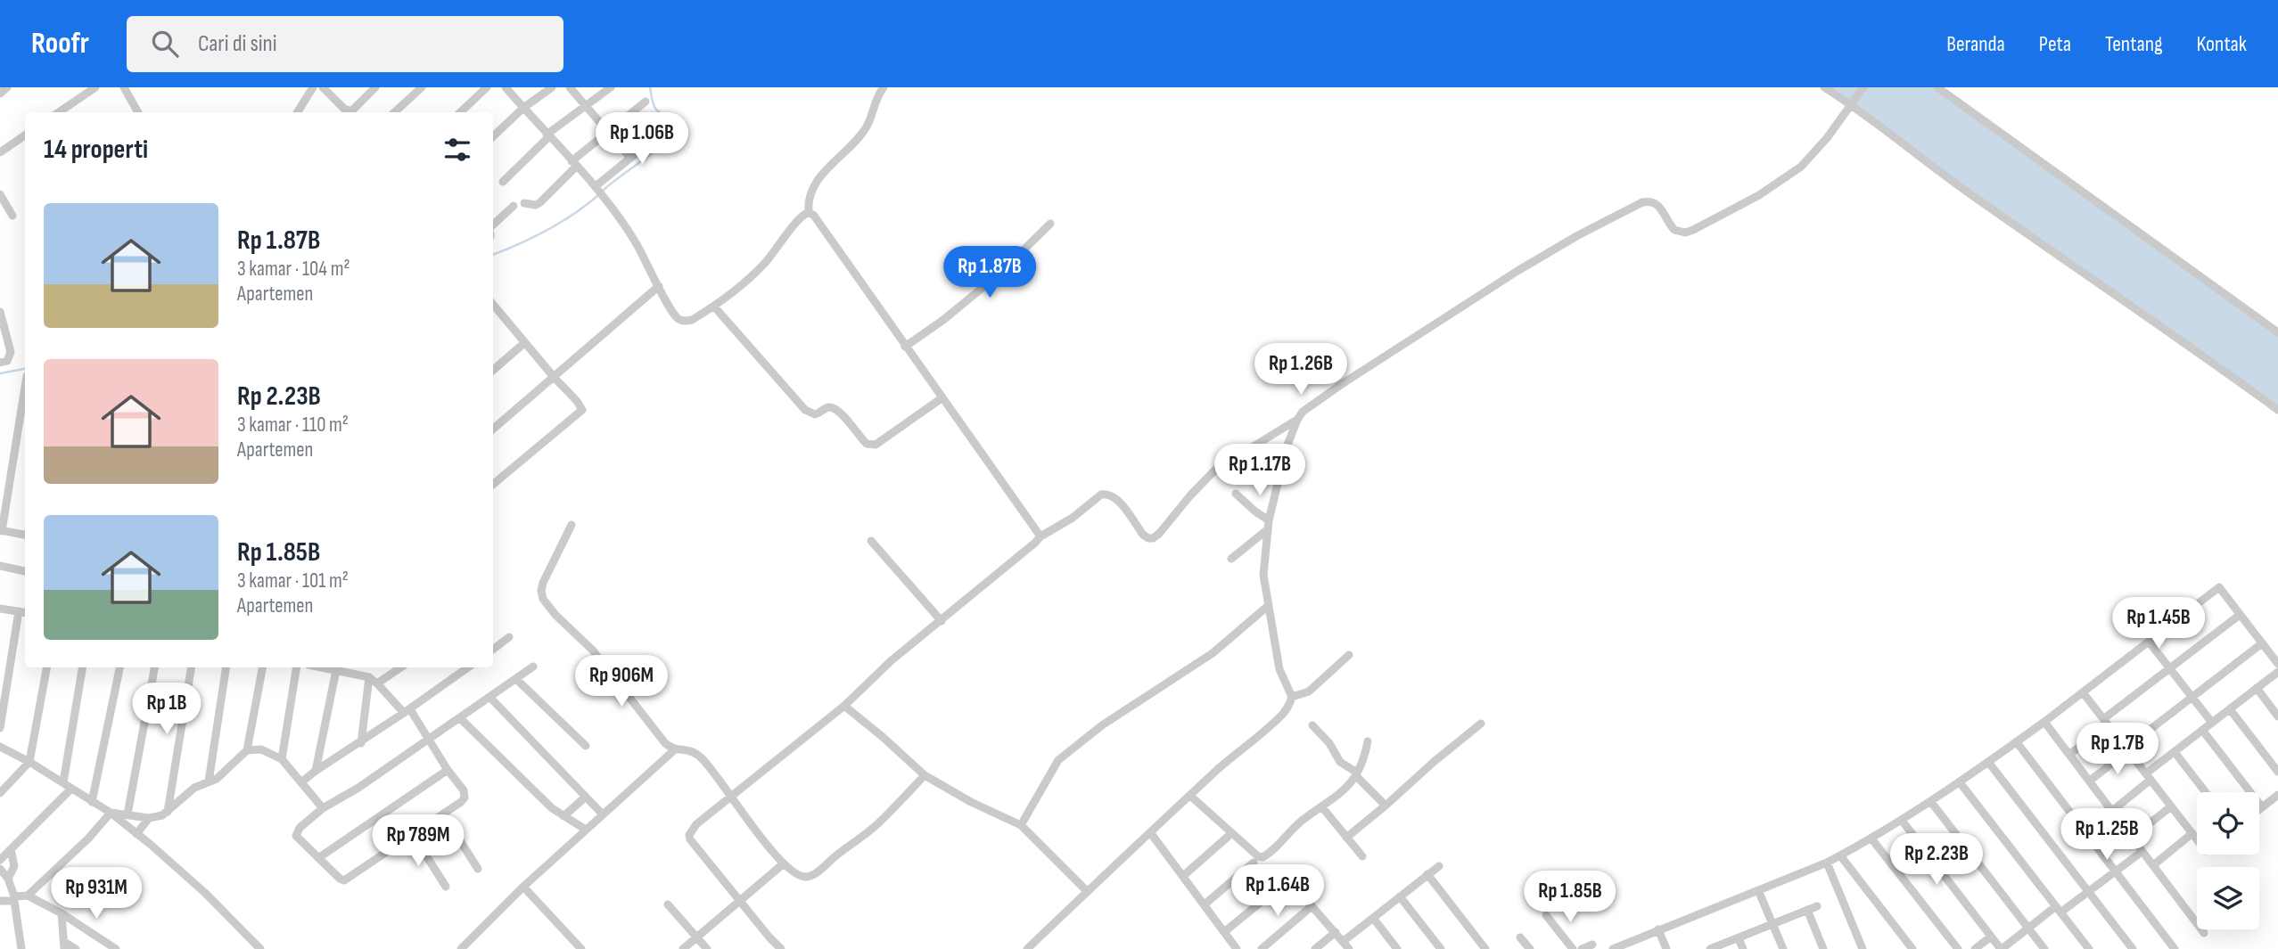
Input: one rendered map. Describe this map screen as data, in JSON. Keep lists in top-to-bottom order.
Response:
{
  "page": {
    "header": "Roofr",
    "search": "Cari di sini",
    "nav": [
      "Beranda",
      "Peta",
      "Tentang",
      "Kontak"
    ],
    "price": [
      "Rp 1.06B",
      "Rp 1.87B",
      "Rp 1.26B",
      "Rp 1.17B",
      "Rp 1.45B",
      "Rp 906M",
      "Rp 1B",
      "Rp 1.7B",
      "Rp 1.25B",
      "Rp 789M",
      "Rp 2.23B",
      "Rp 1.64B",
      "Rp 931M",
      "Rp 1.85B"
    ],
    "heading": "14 properti",
    "list": [
      {
        "name": "Rp 1.87B",
        "note": "3 kamar · 104 m² · Apartemen"
      },
      {
        "name": "Rp 2.23B",
        "note": "3 kamar · 110 m² · Apartemen"
      },
      {
        "name": "Rp 1.85B",
        "note": "3 kamar · 101 m² · Apartemen"
      }
    ]
  }
}
